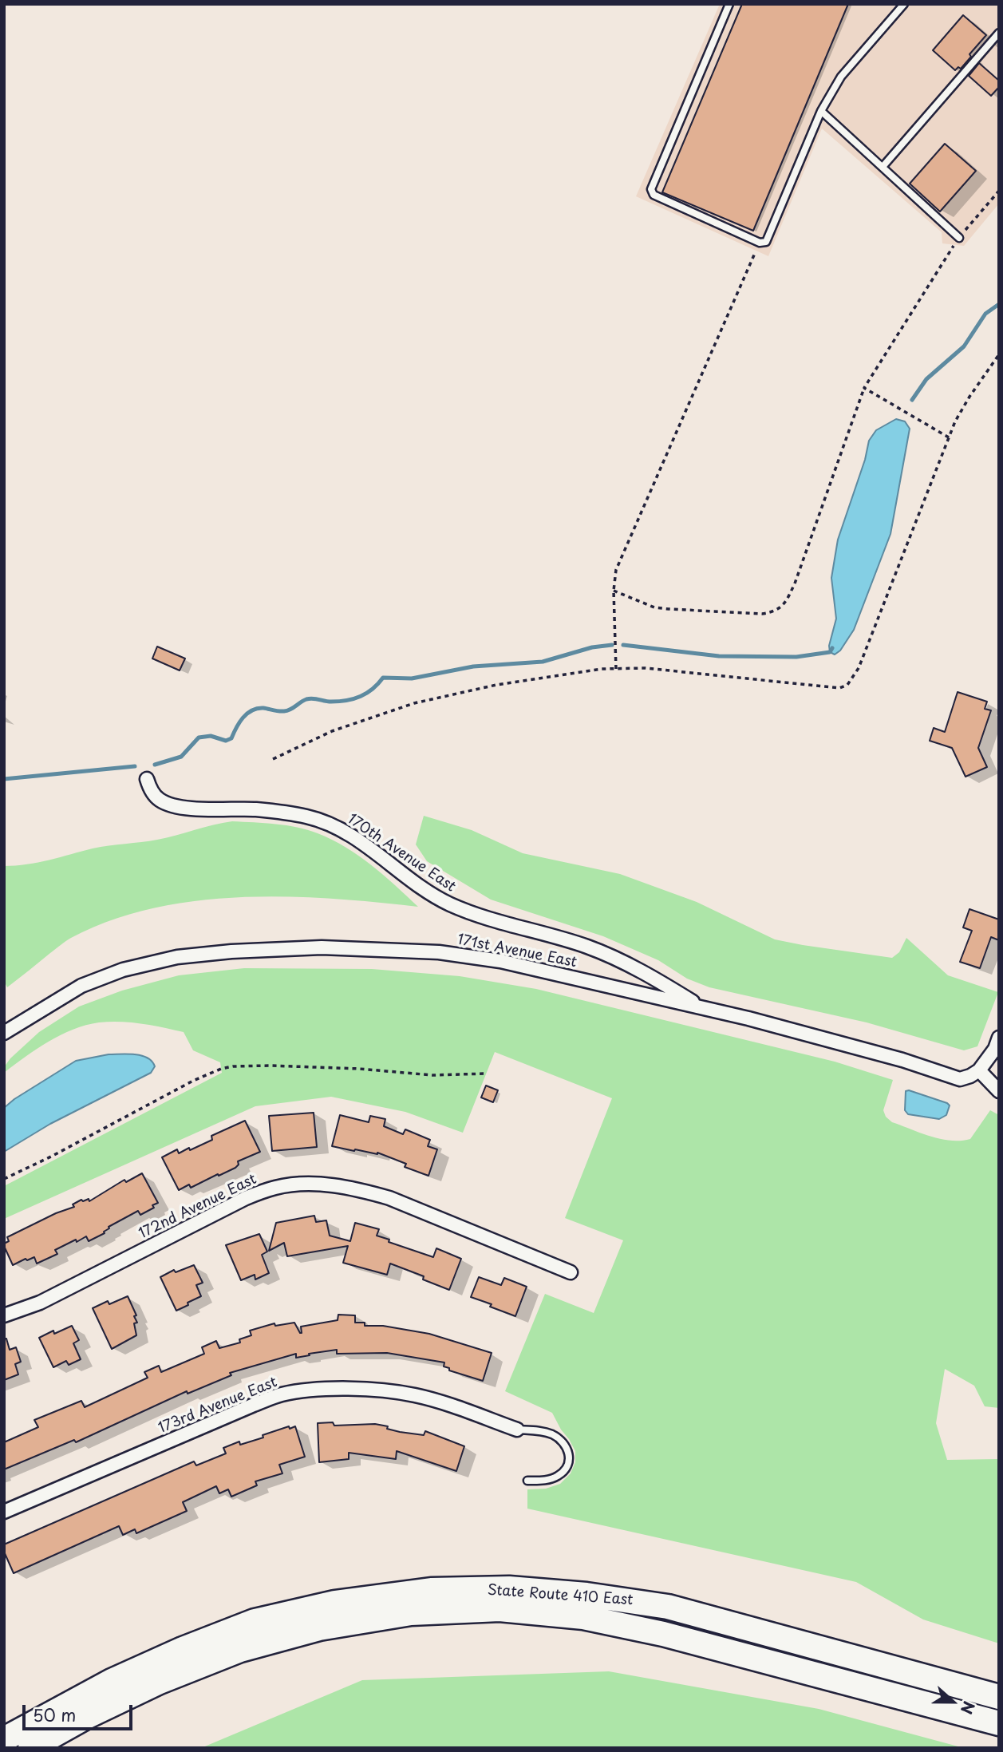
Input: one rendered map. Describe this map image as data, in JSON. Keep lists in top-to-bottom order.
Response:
{
  "streets": {
    "highway": ["State Route 410 East"],
    "street": [
      "170th Avenue East",
      "171st Avenue East",
      "172nd Avenue East",
      "173rd Avenue East"
    ]
  },
  "crossings": [
    ["170th Avenue East", "171st Avenue East"]
  ],
  "scale_bar": "50 m",
  "north": "right"
}
